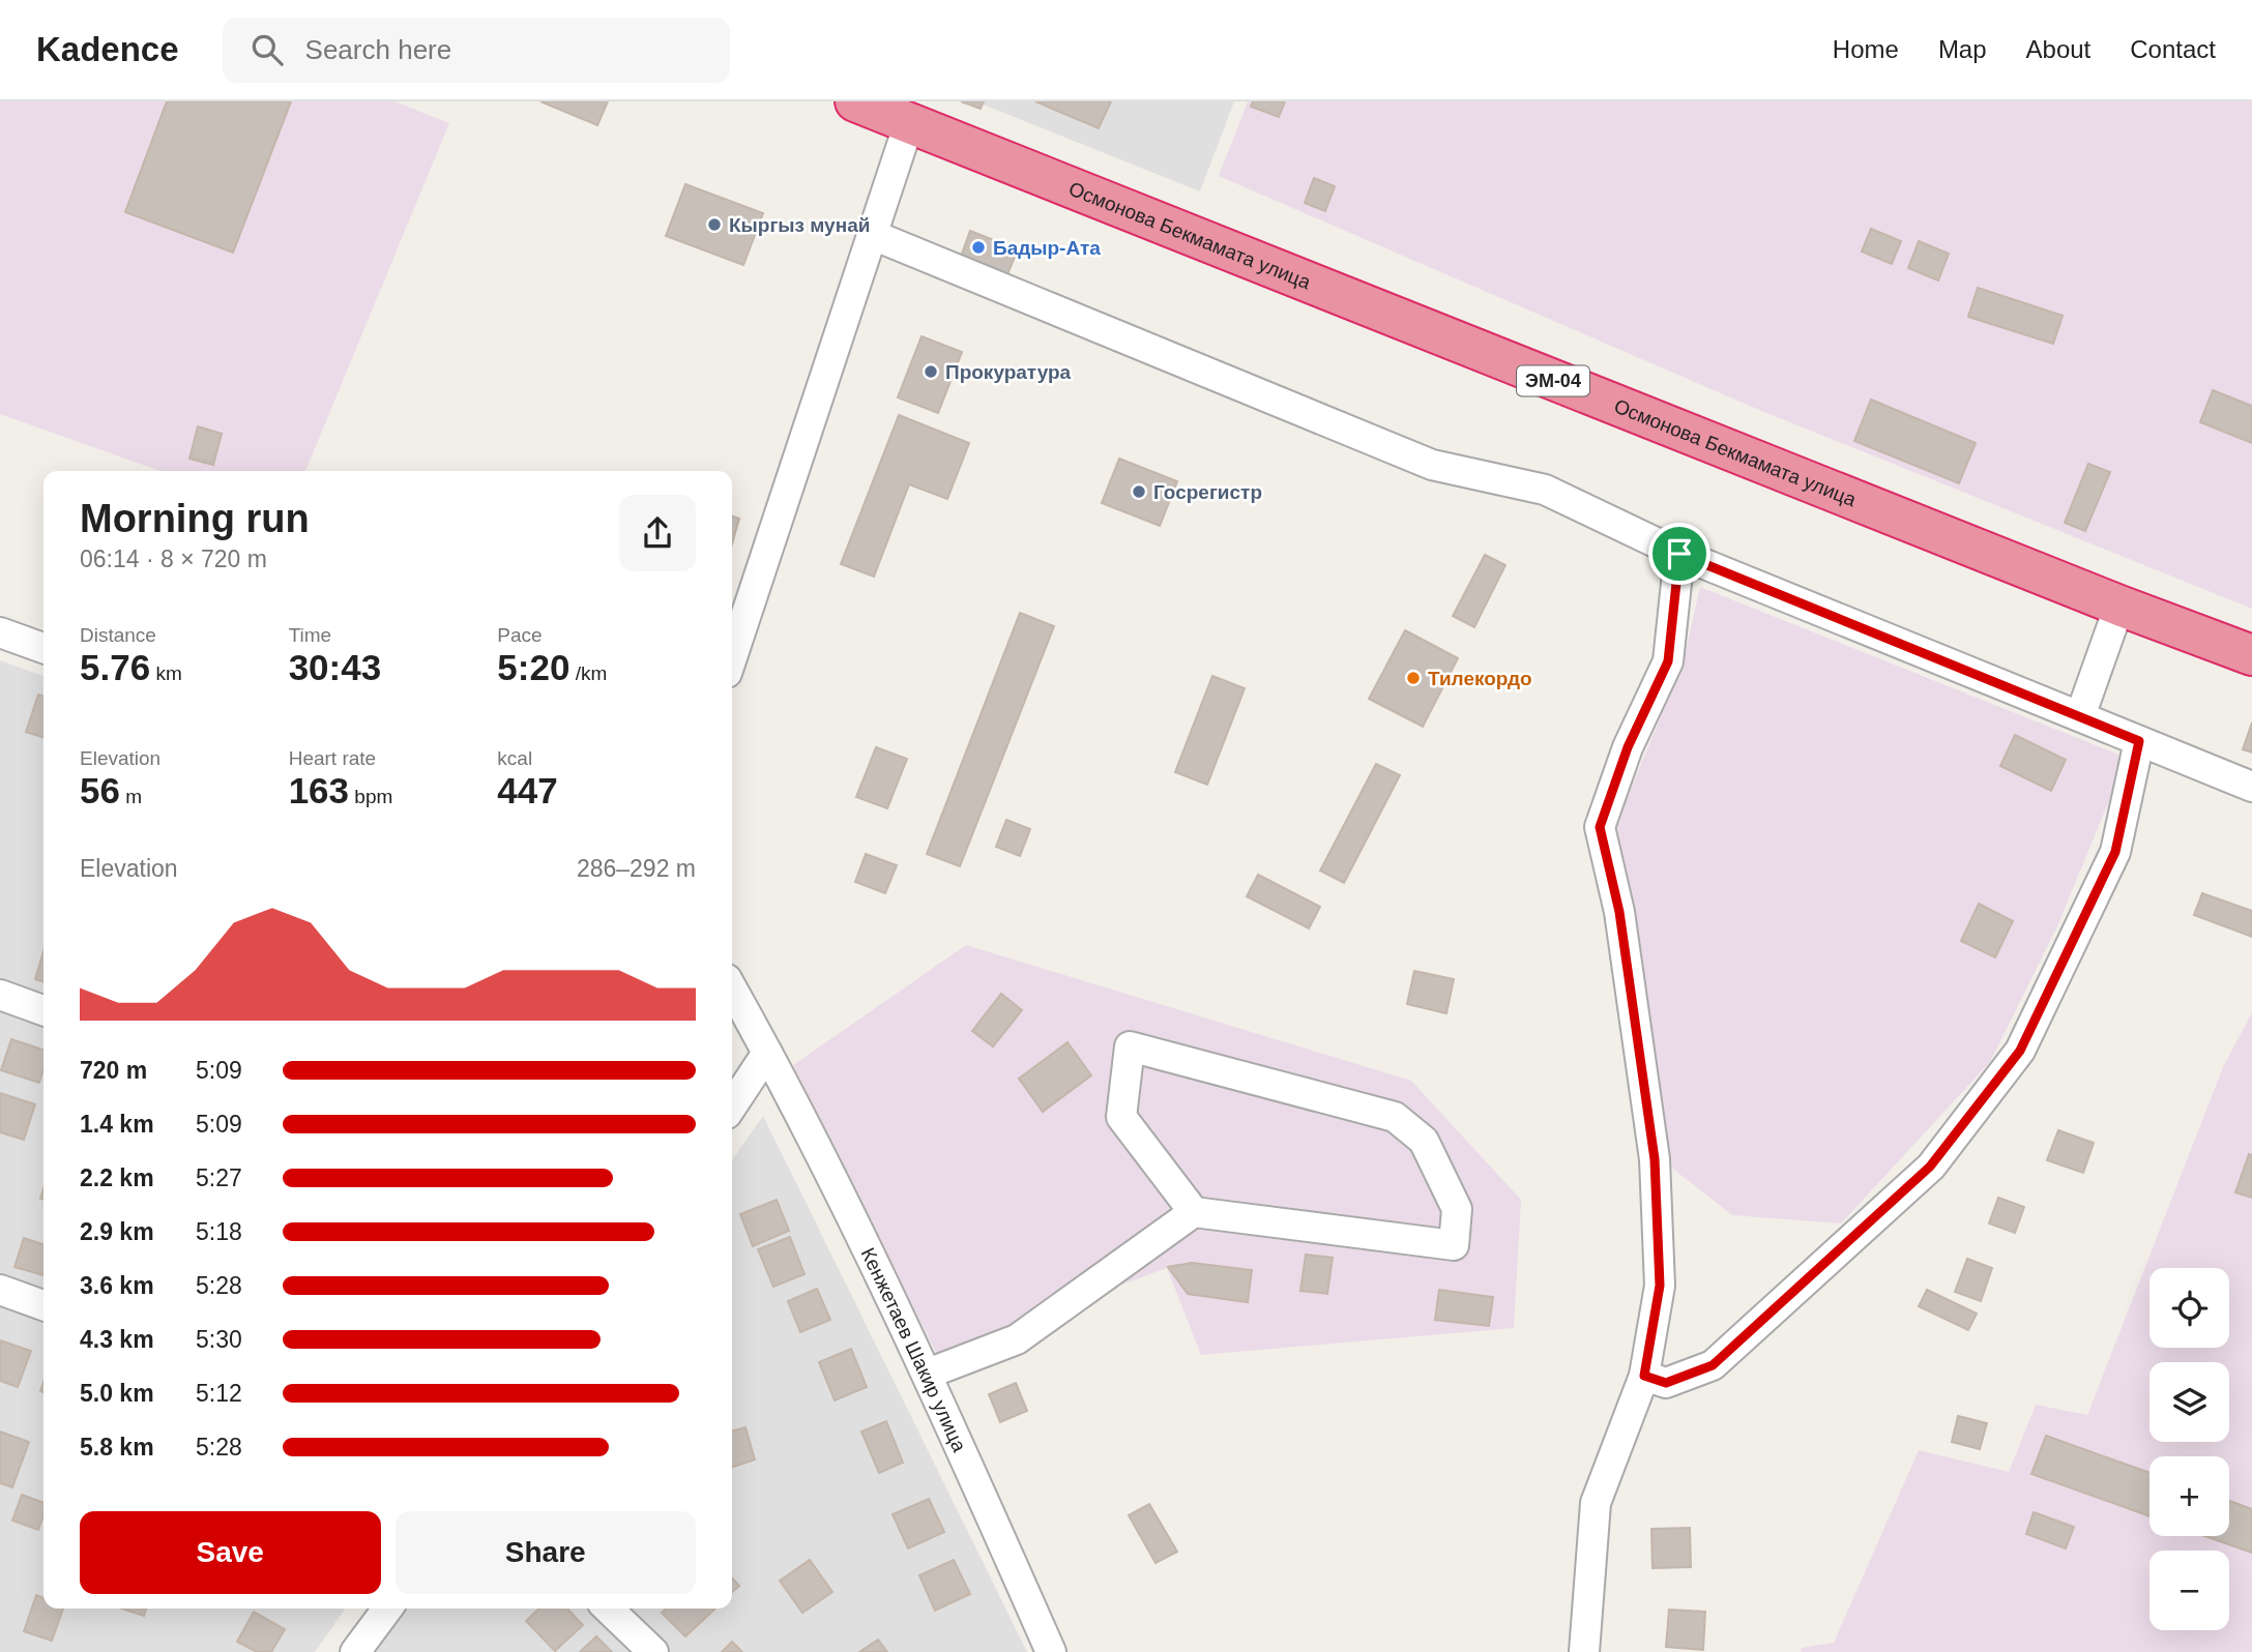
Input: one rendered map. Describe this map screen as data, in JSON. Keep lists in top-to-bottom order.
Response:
{
  "streets": {
    "highway": ["Осмонова Бекмамата улица", "ЭМ-04"],
    "street": ["Кенжетаев Шакир улица"]
  },
  "places": [
    "Кыргыз мунай",
    "Бадыр-Ата",
    "Прокуратура",
    "Госрегистр",
    "Тилекордо"
  ],
  "page": {
    "header": "Kadence",
    "search": "Search here",
    "nav": [
      "Home",
      "Map",
      "About",
      "Contact"
    ],
    "heading": ["Morning run", "06:14 · 8 × 720 m"],
    "stats": [
      ["Distance", "5.76 km"],
      ["Time", "30:43"],
      ["Pace", "5:20 /km"],
      ["Elevation", "56 m"],
      ["Heart rate", "163 bpm"],
      ["kcal", "447"]
    ],
    "chart": ["Elevation", "286–292 m"],
    "list": [
      {
        "name": "720 m",
        "note": "5:09"
      },
      {
        "name": "1.4 km",
        "note": "5:09"
      },
      {
        "name": "2.2 km",
        "note": "5:27"
      },
      {
        "name": "2.9 km",
        "note": "5:18"
      },
      {
        "name": "3.6 km",
        "note": "5:28"
      },
      {
        "name": "4.3 km",
        "note": "5:30"
      },
      {
        "name": "5.0 km",
        "note": "5:12"
      },
      {
        "name": "5.8 km",
        "note": "5:28"
      }
    ],
    "map_buttons": ["+", "−"],
    "buttons": ["Save", "Share"]
  }
}
